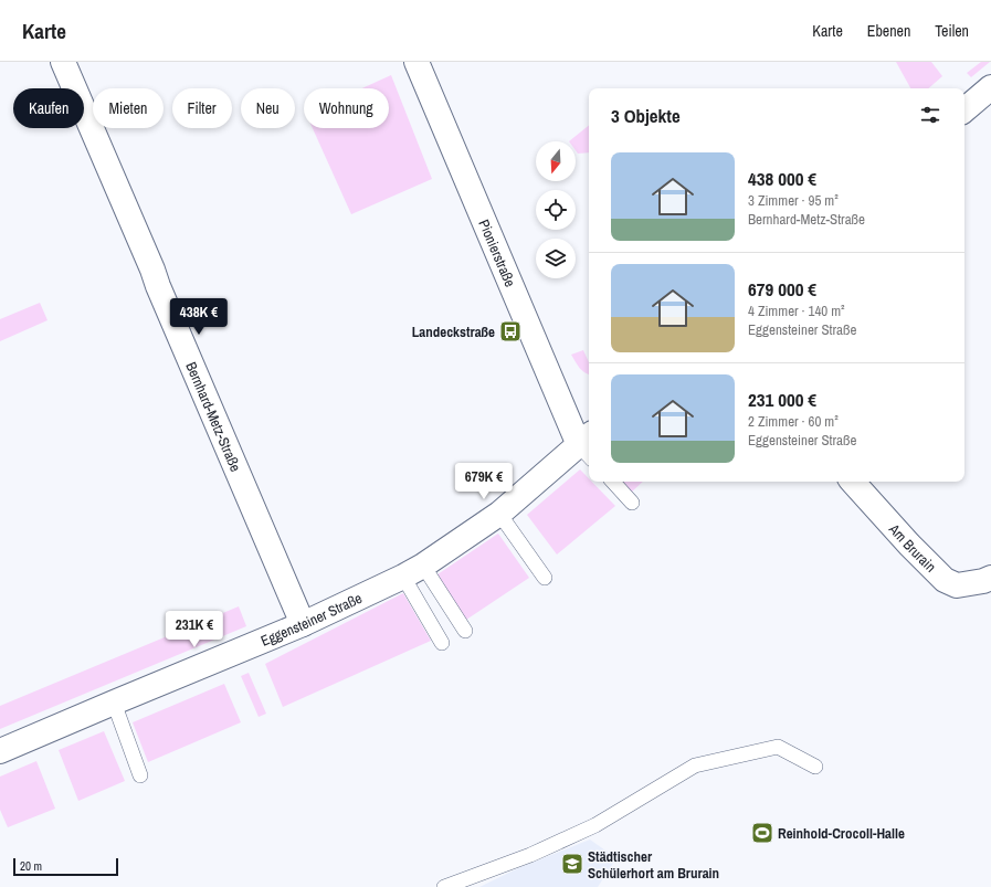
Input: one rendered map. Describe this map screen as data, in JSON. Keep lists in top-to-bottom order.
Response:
{
  "streets": {
    "street": [
      "Pionierstraße",
      "Bernhard-Metz-Straße",
      "Am Brurain",
      "Eggensteiner Straße"
    ]
  },
  "crossings": [
    ["Pionierstraße", "Eggensteiner Straße"],
    ["Bernhard-Metz-Straße", "Eggensteiner Straße"]
  ],
  "places": {
    "bus stop": ["Landeckstraße"],
    "sports": ["Reinhold-Crocoll-Halle"],
    "school or university": ["Städtischer Schülerhort am Brurain"]
  },
  "scale_bar": "20 m",
  "north": "bottom",
  "page": {
    "header": "Karte",
    "nav": ["Karte", "Ebenen", "Teilen"],
    "chip": [
      "Kaufen",
      "Mieten",
      "Filter",
      "Neu",
      "Wohnung"
    ],
    "heading": "3 Objekte",
    "list": [
      {
        "name": "438 000 €",
        "note": "3 Zimmer · 95 m² · Bernhard-Metz-Straße"
      },
      {
        "name": "679 000 €",
        "note": "4 Zimmer · 140 m² · Eggensteiner Straße"
      },
      {
        "name": "231 000 €",
        "note": "2 Zimmer · 60 m² · Eggensteiner Straße"
      }
    ],
    "price": ["438K €", "679K €", "231K €"],
    "scale": "20 m"
  }
}
